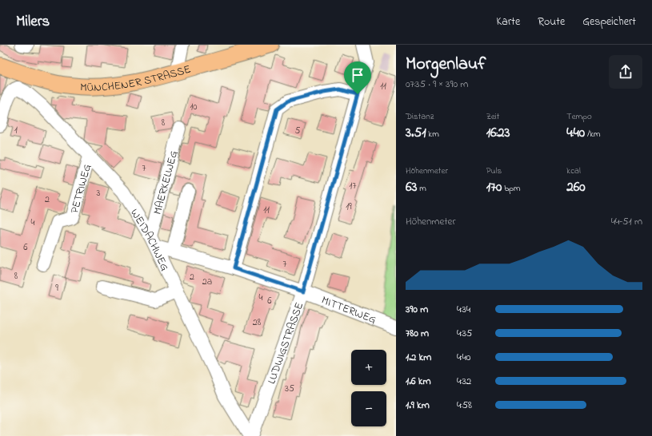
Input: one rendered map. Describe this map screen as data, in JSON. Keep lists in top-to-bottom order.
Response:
{
  "streets": {
    "main road": ["MÜNCHENER STRASSE"],
    "street": [
      "MAERKELWEG",
      "PETRIWEG",
      "WEIDACHWEG",
      "MITTERWEG",
      "LUDWIGSTRASSE"
    ]
  },
  "crossings": [
    ["MAERKELWEG", "WEIDACHWEG"],
    ["MAERKELWEG", "MITTERWEG"],
    ["PETRIWEG", "WEIDACHWEG"],
    ["WEIDACHWEG", "MITTERWEG"],
    ["WEIDACHWEG", "LUDWIGSTRASSE"],
    ["MITTERWEG", "LUDWIGSTRASSE"]
  ],
  "house_numbers": [
    "11",
    "10",
    "8",
    "1",
    "5",
    "7",
    "17",
    "3",
    "2",
    "19",
    "11",
    "4",
    "6",
    "7",
    "8",
    "2",
    "2a",
    "9",
    "4",
    "6",
    "28",
    "35"
  ],
  "page": {
    "header": "Milers",
    "nav": ["Karte", "Route", "Gespeichert"],
    "heading": ["Morgenlauf", "07:35 · 9 × 390 m"],
    "stats": [
      ["Distanz", "3.51 km"],
      ["Zeit", "16:23"],
      ["Tempo", "4:40 /km"],
      ["Höhenmeter", "63 m"],
      ["Puls", "170 bpm"],
      ["kcal", "260"]
    ],
    "chart": ["Höhenmeter", "44–51 m"],
    "list": [
      {
        "name": "390 m",
        "note": "4:34"
      },
      {
        "name": "780 m",
        "note": "4:35"
      },
      {
        "name": "1.2 km",
        "note": "4:40"
      },
      {
        "name": "1.6 km",
        "note": "4:32"
      },
      {
        "name": "1.9 km",
        "note": "4:58"
      }
    ],
    "map_buttons": ["+", "−"]
  }
}
